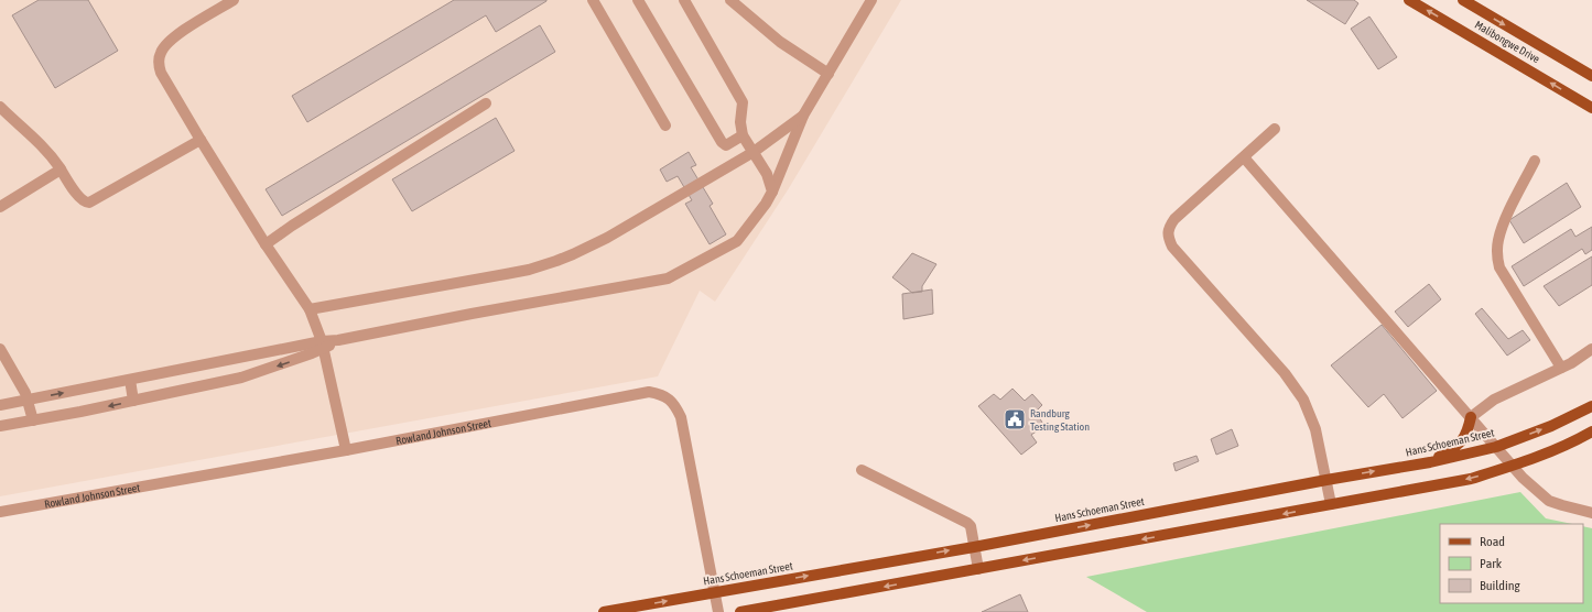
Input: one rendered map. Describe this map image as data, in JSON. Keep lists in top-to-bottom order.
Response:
{
  "streets": {
    "main road": ["Malibongwe Drive", "Hans Schoeman Street"],
    "street": ["Rowland Johnson Street"]
  },
  "crossings": [
    ["Rowland Johnson Street", "Hans Schoeman Street"]
  ],
  "places": {
    "public building": ["Randburg Testing Station"]
  },
  "legend": ["Road", "Park", "Building"]
}
